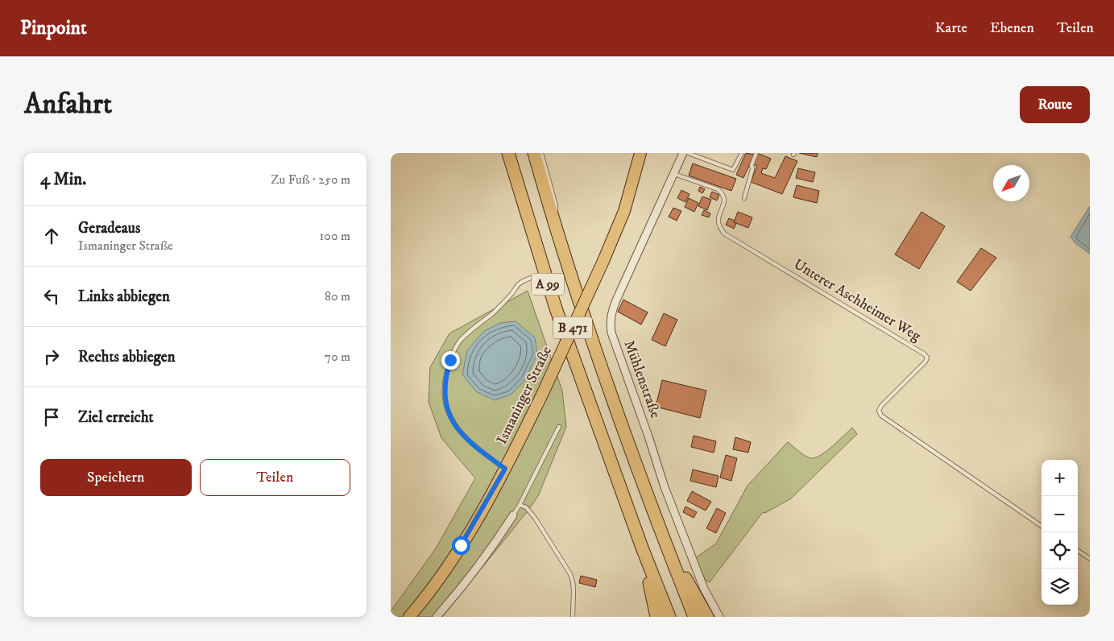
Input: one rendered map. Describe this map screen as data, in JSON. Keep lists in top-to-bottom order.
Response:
{
  "streets": {
    "highway": ["A 99"],
    "main road": ["B 471", "Ismaninger Straße"],
    "street": ["Mühlenstraße"],
    "lane": ["Unterer Aschheimer Weg"]
  },
  "crossings": [
    ["Unterer Aschheimer Weg", "Mühlenstraße"],
    ["B 471", "Ismaninger Straße"]
  ],
  "north": "bottom left",
  "page": {
    "header": "Pinpoint",
    "nav": ["Karte", "Ebenen", "Teilen"],
    "buttons": [
      "Route",
      ["Speichern", "Teilen"]
    ],
    "title": "Anfahrt",
    "heading": ["4 Min.", "Zu Fuß · 250 m"],
    "list": [
      ["Geradeaus", "Ismaninger Straße", "100 m"],
      ["Links abbiegen", "80 m"],
      ["Rechts abbiegen", "70 m"],
      "Ziel erreicht"
    ],
    "map_buttons": ["+", "−"]
  }
}
